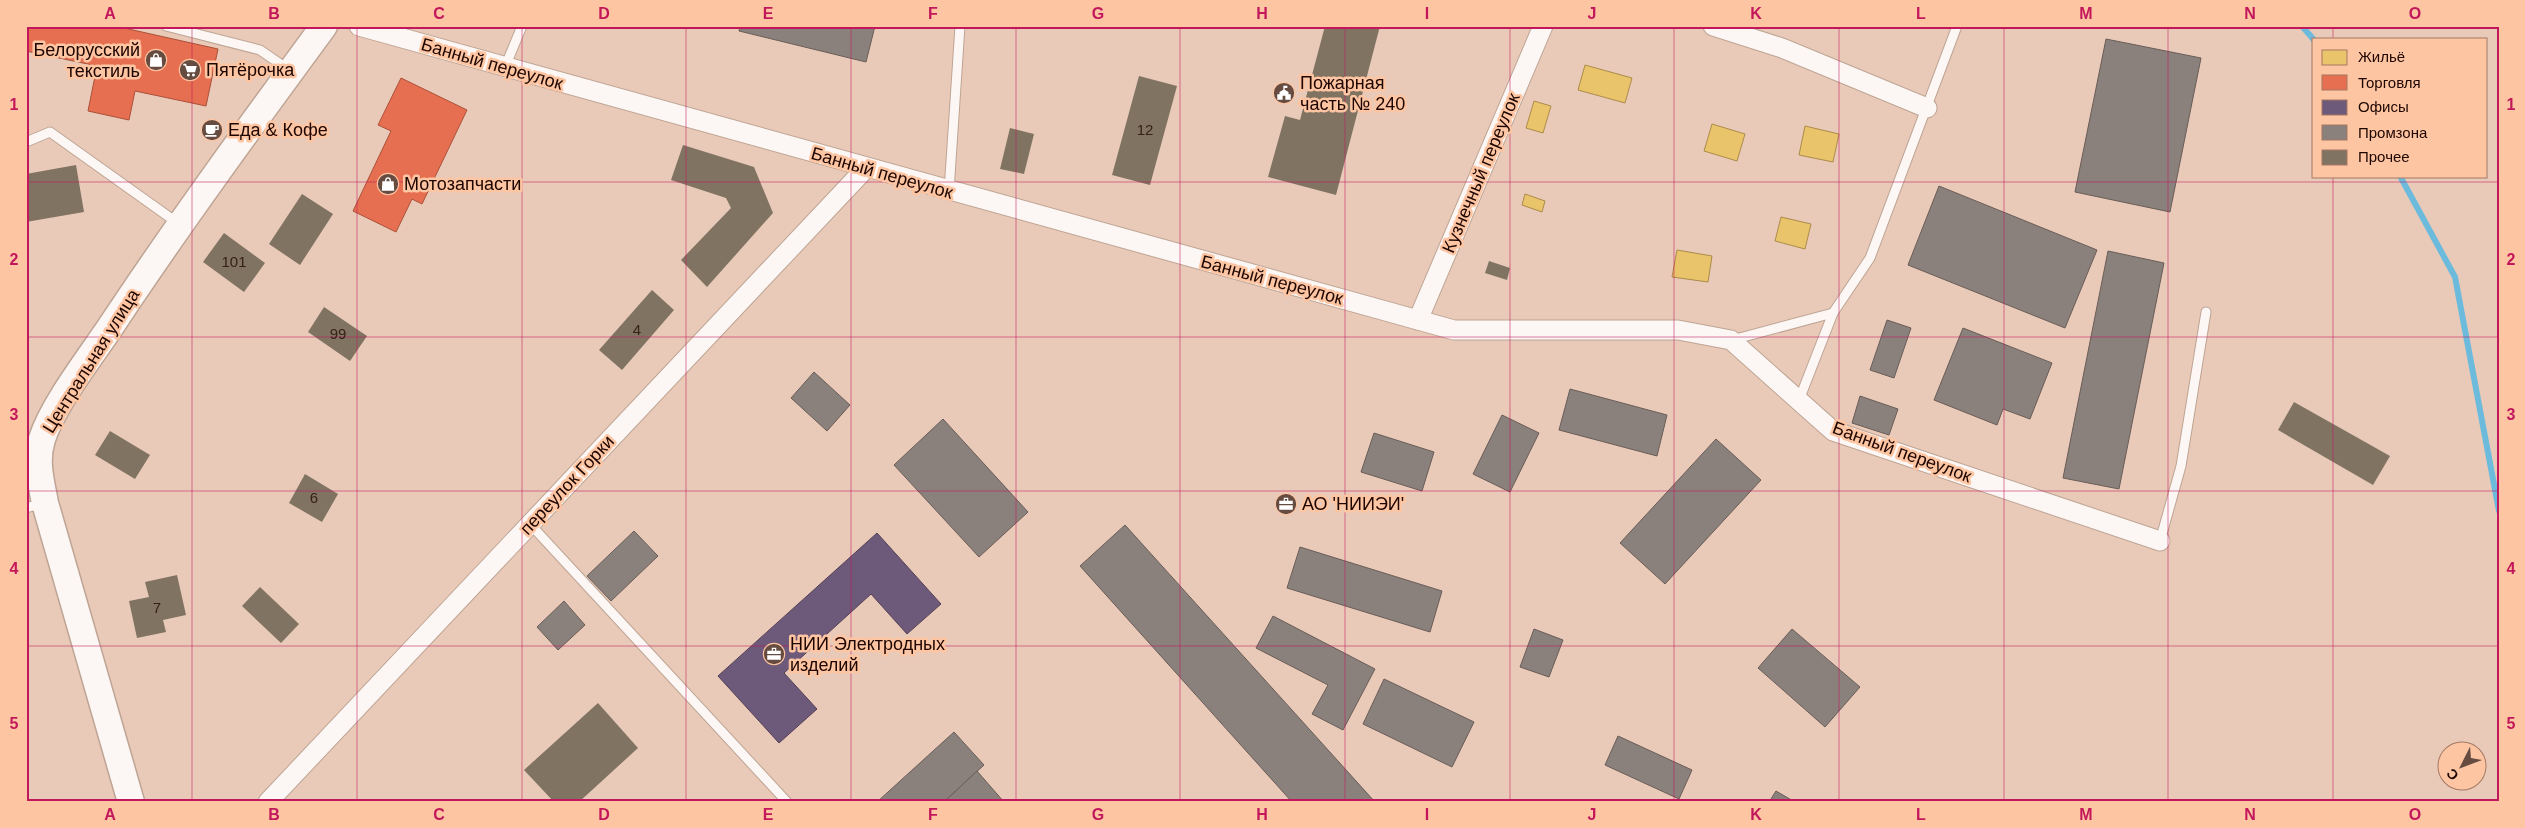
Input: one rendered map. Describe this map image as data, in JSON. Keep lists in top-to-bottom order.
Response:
{
  "streets": {
    "main road": ["Центральная улица"],
    "street": ["Банный переулок", "Кузнечный переулок", "переулок Горки"]
  },
  "crossings": [
    ["Банный переулок", "Кузнечный переулок"],
    ["Банный переулок", "переулок Горки"]
  ],
  "places": {
    "shop": ["Белорусский текстиль", "Мотозапчасти"],
    "supermarket": ["Пятёрочка"],
    "public building": ["Пожарная часть № 240"],
    "cafe": ["Еда & Кофе"],
    "office": ["АО 'НИИЭИ'", "НИИ Электродных изделий"]
  },
  "house_numbers": [
    "12",
    "101",
    "4",
    "99",
    "6",
    "7"
  ],
  "legend": [
    "Жильё",
    "Торговля",
    "Офисы",
    "Промзона",
    "Прочее"
  ],
  "north": "bottom left",
  "grid": {
    "columns": [
      "A",
      "B",
      "C",
      "D",
      "E",
      "F",
      "G",
      "H",
      "I",
      "J",
      "K",
      "L",
      "M",
      "N",
      "O"
    ],
    "rows": [
      "1",
      "2",
      "3",
      "4",
      "5"
    ]
  }
}
